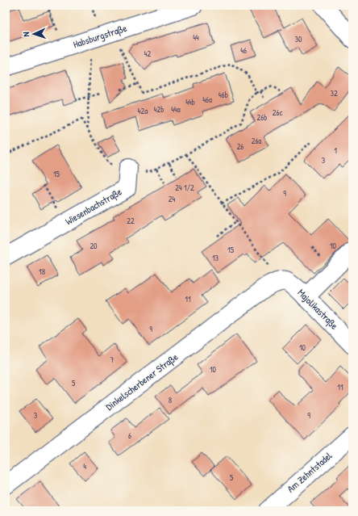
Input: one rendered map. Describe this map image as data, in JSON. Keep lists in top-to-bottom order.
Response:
{
  "streets": {
    "street": [
      "Habsburgstraße",
      "Wiesenbachstraße",
      "Majolikastraße",
      "Dinkelscherbener Straße",
      "Am Zehntstadel"
    ]
  },
  "crossings": [
    ["Majolikastraße", "Dinkelscherbener Straße"]
  ],
  "house_numbers": [
    "44",
    "30",
    "46",
    "42",
    "32",
    "46b",
    "46a",
    "44b",
    "42b",
    "44a",
    "42a",
    "26c",
    "26b",
    "26a",
    "26",
    "1",
    "3",
    "15",
    "24 1/2",
    "9",
    "24",
    "22",
    "20",
    "10",
    "15",
    "13",
    "18",
    "11",
    "9",
    "10",
    "7",
    "10",
    "5",
    "11",
    "8",
    "3",
    "9",
    "6",
    "4",
    "5"
  ],
  "north": "left"
}
